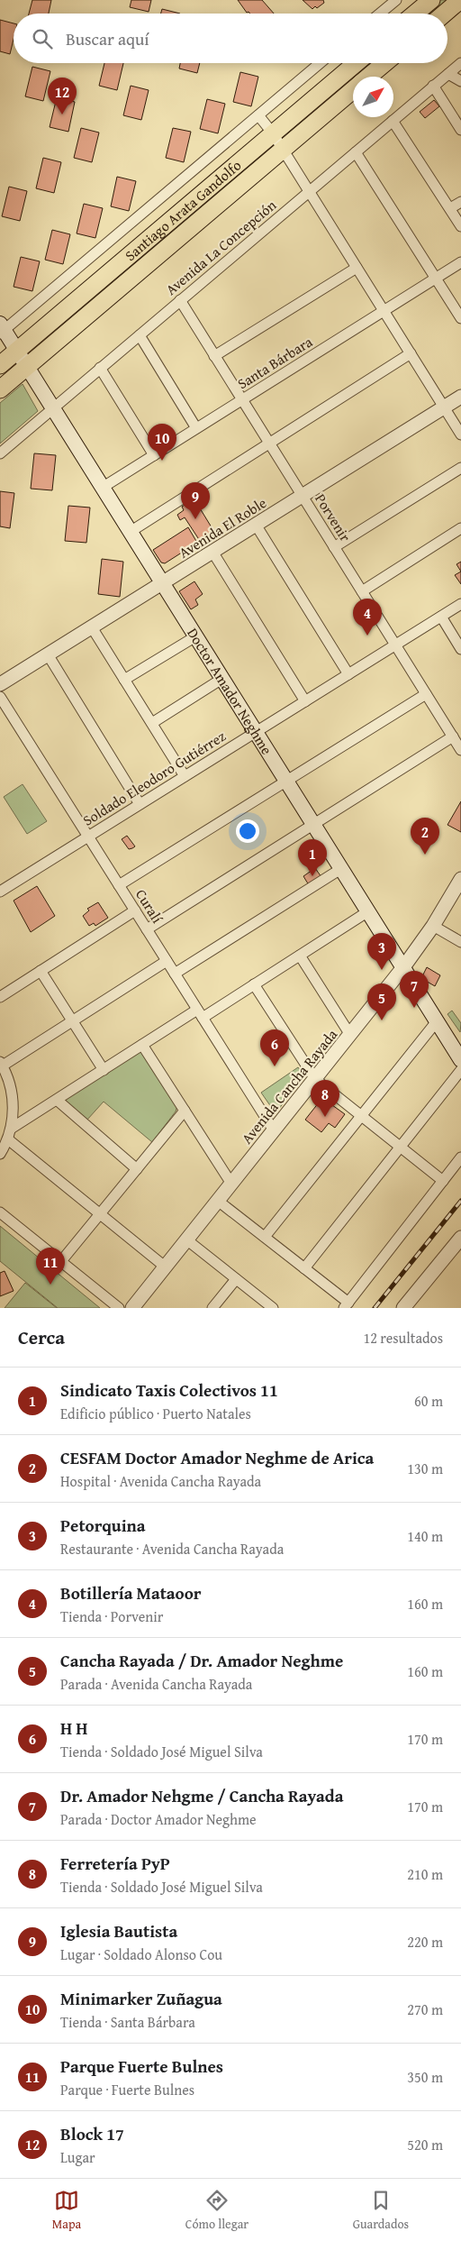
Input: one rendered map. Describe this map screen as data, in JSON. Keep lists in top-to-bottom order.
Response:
{
  "streets": {
    "main road": ["Santiago Arata Gandolfo", "Doctor Amador Neghme"],
    "street": [
      "Avenida La Concepción",
      "Santa Bárbara",
      "Porvenir",
      "Avenida El Roble",
      "Soldado Eleodoro Gutiérrez",
      "Curalí",
      "Avenida Cancha Rayada"
    ]
  },
  "crossings": [
    ["Santiago Arata Gandolfo", "Doctor Amador Neghme"],
    ["Avenida La Concepción", "Porvenir"],
    ["Avenida La Concepción", "Doctor Amador Neghme"],
    ["Santa Bárbara", "Porvenir"],
    ["Santa Bárbara", "Doctor Amador Neghme"],
    ["Porvenir", "Avenida El Roble"],
    ["Porvenir", "Soldado Eleodoro Gutiérrez"],
    ["Avenida El Roble", "Doctor Amador Neghme"],
    ["Doctor Amador Neghme", "Soldado Eleodoro Gutiérrez"],
    ["Doctor Amador Neghme", "Avenida Cancha Rayada"],
    ["Soldado Eleodoro Gutiérrez", "Curalí"],
    ["Curalí", "Avenida Cancha Rayada"]
  ],
  "north": "top right",
  "page": {
    "search": "Buscar aquí",
    "pins": [
      "12",
      "10",
      "9",
      "4",
      "2",
      "1",
      "3",
      "7",
      "5",
      "6",
      "8",
      "11"
    ],
    "heading": ["Cerca", "12 resultados"],
    "list": [
      {
        "mark": "1",
        "name": "Sindicato Taxis Colectivos 11",
        "note": "Edificio público · Puerto Natales",
        "value": "60 m"
      },
      {
        "mark": "2",
        "name": "CESFAM Doctor Amador Neghme de Arica",
        "note": "Hospital · Avenida Cancha Rayada",
        "value": "130 m"
      },
      {
        "mark": "3",
        "name": "Petorquina",
        "note": "Restaurante · Avenida Cancha Rayada",
        "value": "140 m"
      },
      {
        "mark": "4",
        "name": "Botillería Mataoor",
        "note": "Tienda · Porvenir",
        "value": "160 m"
      },
      {
        "mark": "5",
        "name": "Cancha Rayada / Dr. Amador Neghme",
        "note": "Parada · Avenida Cancha Rayada",
        "value": "160 m"
      },
      {
        "mark": "6",
        "name": "H H",
        "note": "Tienda · Soldado José Miguel Silva",
        "value": "170 m"
      },
      {
        "mark": "7",
        "name": "Dr. Amador Nehgme / Cancha Rayada",
        "note": "Parada · Doctor Amador Neghme",
        "value": "170 m"
      },
      {
        "mark": "8",
        "name": "Ferretería PyP",
        "note": "Tienda · Soldado José Miguel Silva",
        "value": "210 m"
      },
      {
        "mark": "9",
        "name": "Iglesia Bautista",
        "note": "Lugar · Soldado Alonso Cou",
        "value": "220 m"
      },
      {
        "mark": "10",
        "name": "Minimarker Zuñagua",
        "note": "Tienda · Santa Bárbara",
        "value": "270 m"
      },
      {
        "mark": "11",
        "name": "Parque Fuerte Bulnes",
        "note": "Parque · Fuerte Bulnes",
        "value": "350 m"
      },
      {
        "mark": "12",
        "name": "Block 17",
        "note": "Lugar",
        "value": "520 m"
      }
    ],
    "nav": ["Mapa", "Cómo llegar", "Guardados"]
  }
}
